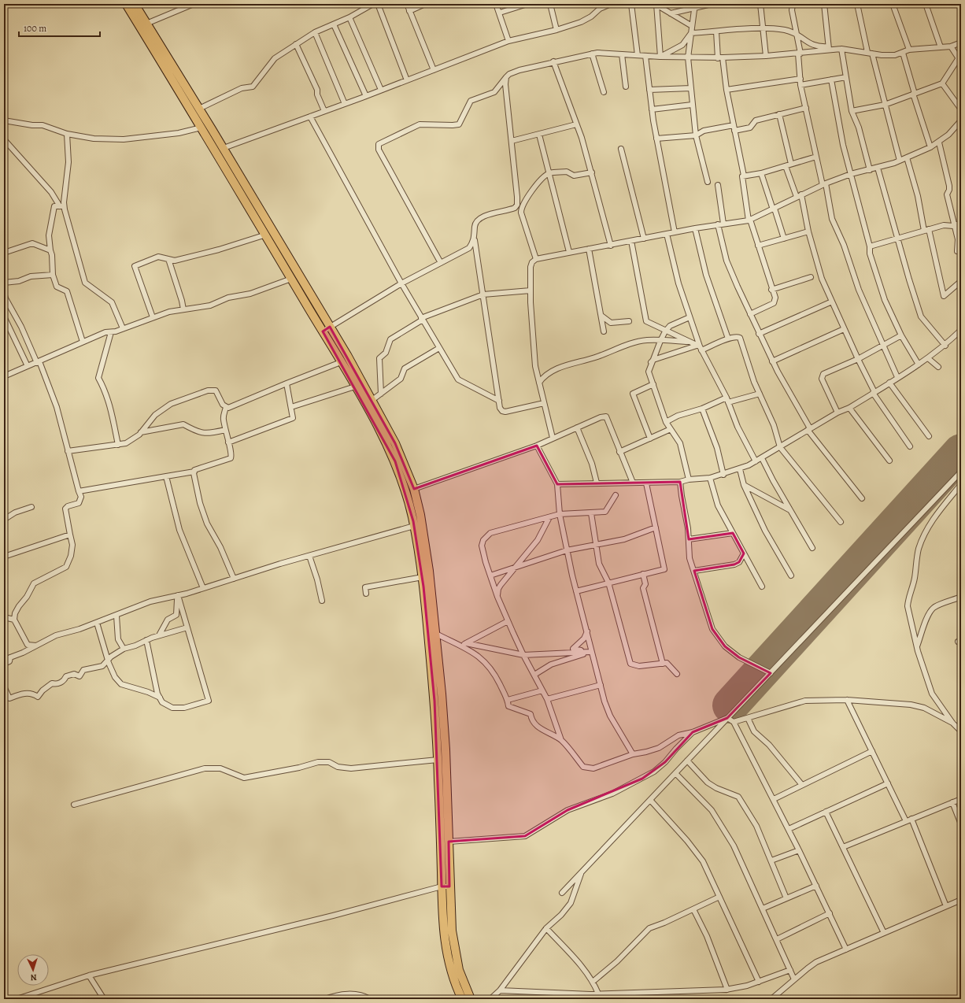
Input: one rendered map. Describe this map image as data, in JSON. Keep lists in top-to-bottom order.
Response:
{
  "scale_bar": "100 m",
  "north": "bottom"
}
